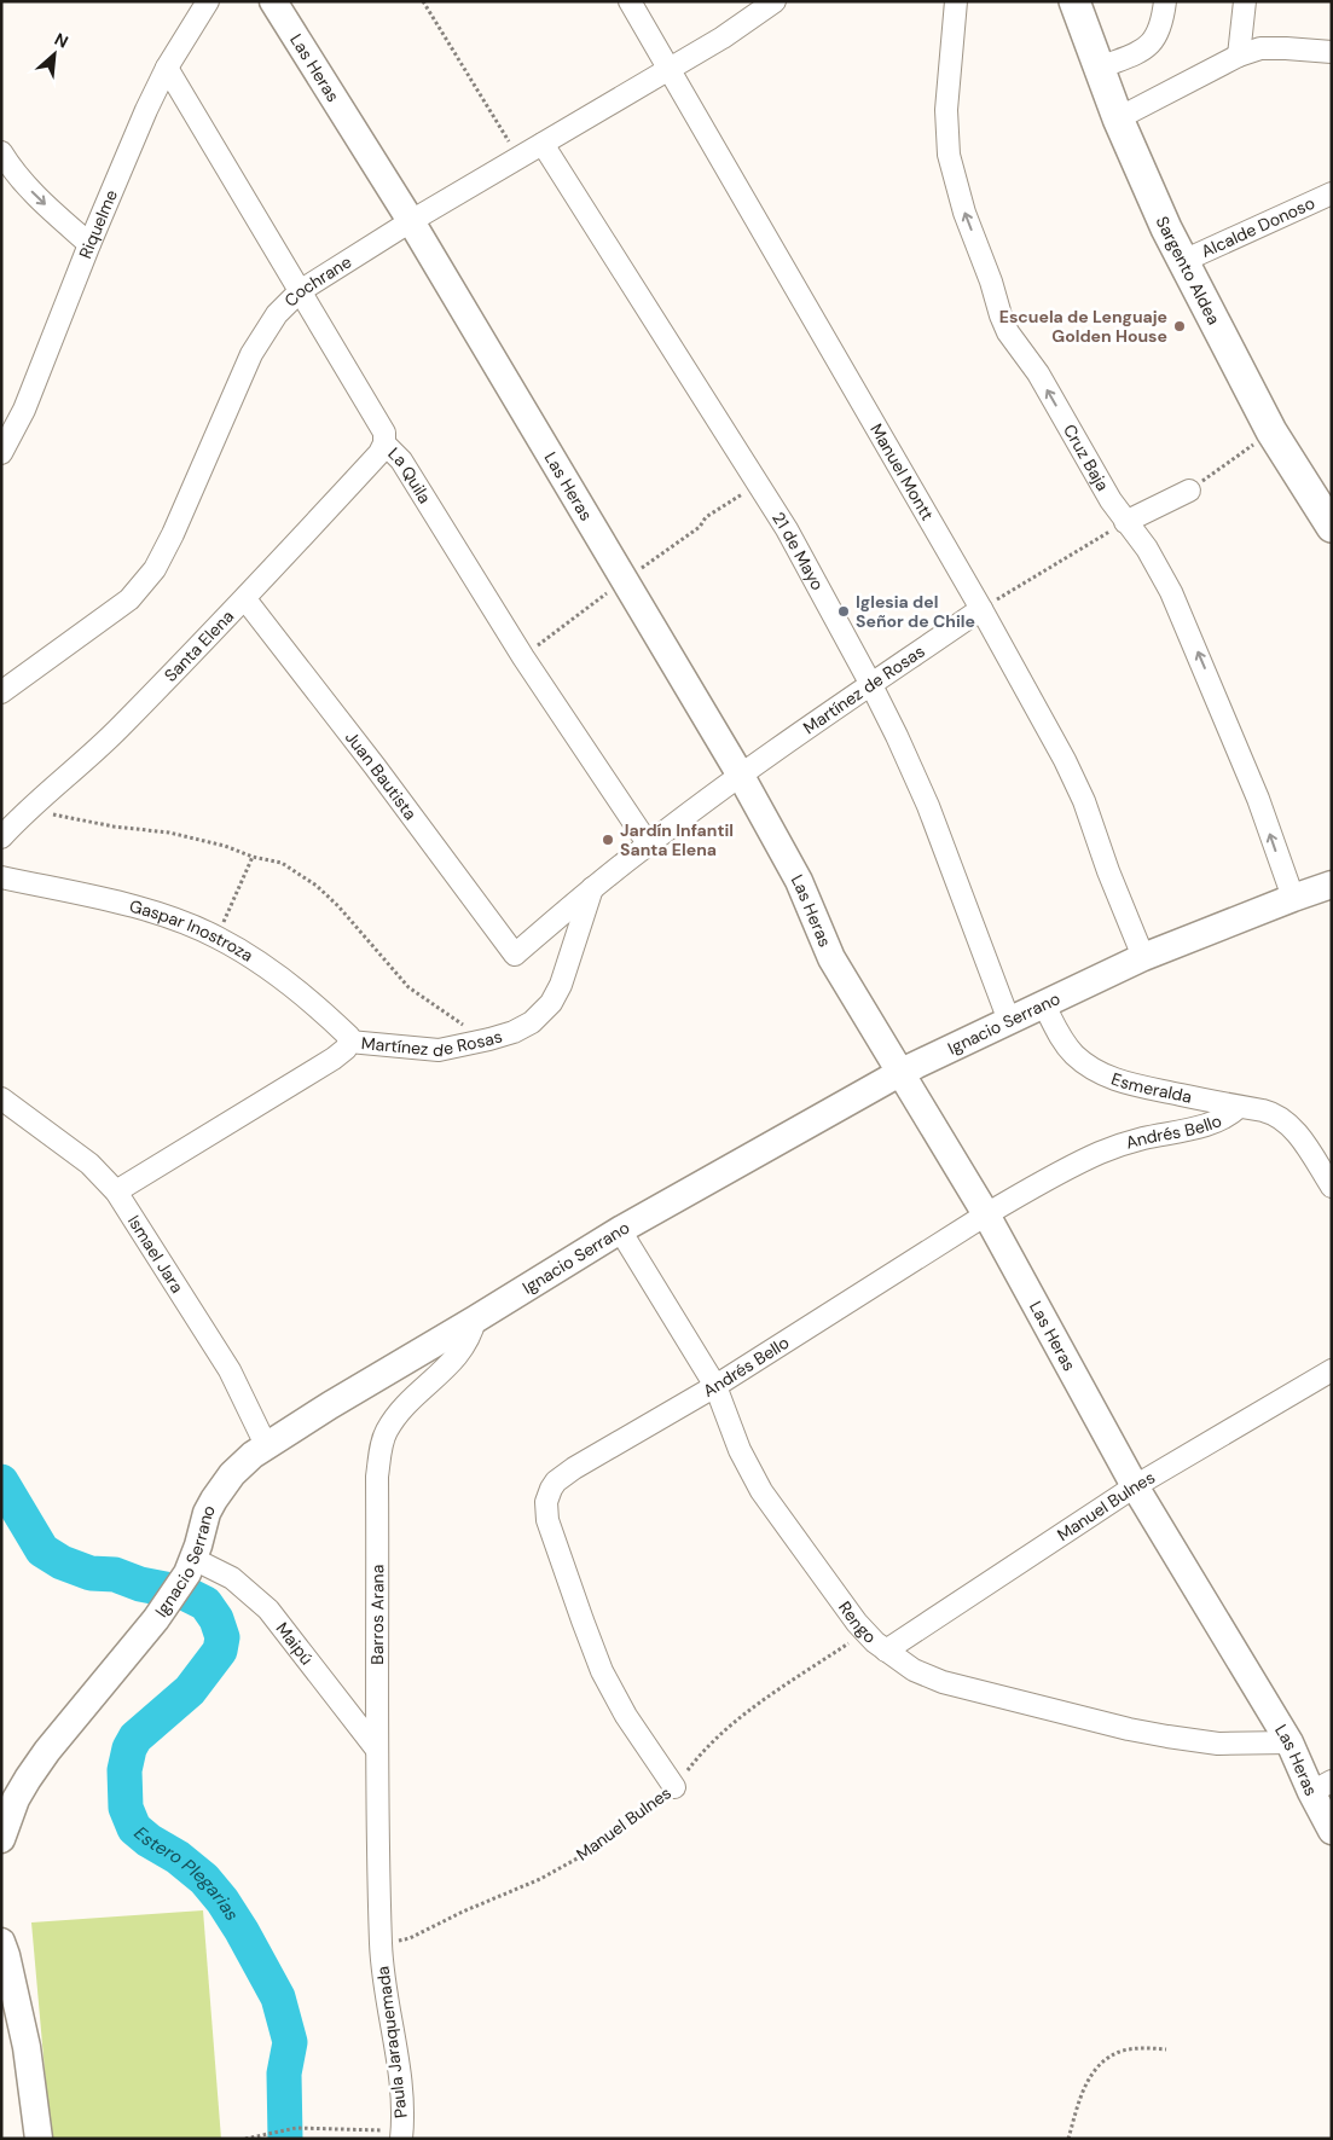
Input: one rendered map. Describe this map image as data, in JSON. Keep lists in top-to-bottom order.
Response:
{
  "streets": {
    "main road": ["Sargento Aldea"],
    "street": [
      "Las Heras",
      "Riquelme",
      "Alcalde Donoso",
      "Cochrane",
      "Cruz Baja",
      "Manuel Montt",
      "La Quila",
      "21 de Mayo",
      "Santa Elena",
      "Martínez de Rosas",
      "Juan Bautista",
      "Gaspar Inostroza",
      "Ignacio Serrano",
      "Esmeralda",
      "Andrés Bello",
      "Ismael Jara",
      "Manuel Bulnes",
      "Barros Arana",
      "Rengo",
      "Maipú",
      "Paula Jaraquemada"
    ]
  },
  "crossings": [
    ["Las Heras", "Cochrane"],
    ["Las Heras", "Martínez de Rosas"],
    ["Las Heras", "Ignacio Serrano"],
    ["Las Heras", "Andrés Bello"],
    ["Las Heras", "Manuel Bulnes"],
    ["Las Heras", "Rengo"],
    ["Riquelme", "La Quila"],
    ["Alcalde Donoso", "Sargento Aldea"],
    ["Cochrane", "Manuel Montt"],
    ["Cochrane", "La Quila"],
    ["Cochrane", "21 de Mayo"],
    ["Cruz Baja", "Ignacio Serrano"],
    ["Manuel Montt", "Martínez de Rosas"],
    ["Manuel Montt", "Ignacio Serrano"],
    ["La Quila", "Santa Elena"],
    ["La Quila", "Martínez de Rosas"],
    ["21 de Mayo", "Martínez de Rosas"],
    ["21 de Mayo", "Ignacio Serrano"],
    ["Santa Elena", "Juan Bautista"],
    ["Martínez de Rosas", "Juan Bautista"],
    ["Martínez de Rosas", "Gaspar Inostroza"],
    ["Martínez de Rosas", "Ismael Jara"],
    ["Ignacio Serrano", "Esmeralda"],
    ["Ignacio Serrano", "Ismael Jara"],
    ["Ignacio Serrano", "Barros Arana"],
    ["Ignacio Serrano", "Rengo"],
    ["Ignacio Serrano", "Maipú"],
    ["Esmeralda", "Andrés Bello"],
    ["Andrés Bello", "Manuel Bulnes"],
    ["Andrés Bello", "Rengo"],
    ["Manuel Bulnes", "Barros Arana"],
    ["Manuel Bulnes", "Rengo"],
    ["Manuel Bulnes", "Paula Jaraquemada"],
    ["Barros Arana", "Maipú"],
    ["Barros Arana", "Paula Jaraquemada"]
  ],
  "one_way": ["Cruz Baja"],
  "water": ["Estero Plegarias"],
  "places": ["Escuela de Lenguaje Golden House", "Iglesia del Señor de Chile", "Jardín Infantil Santa Elena"],
  "north": "top right"
}
